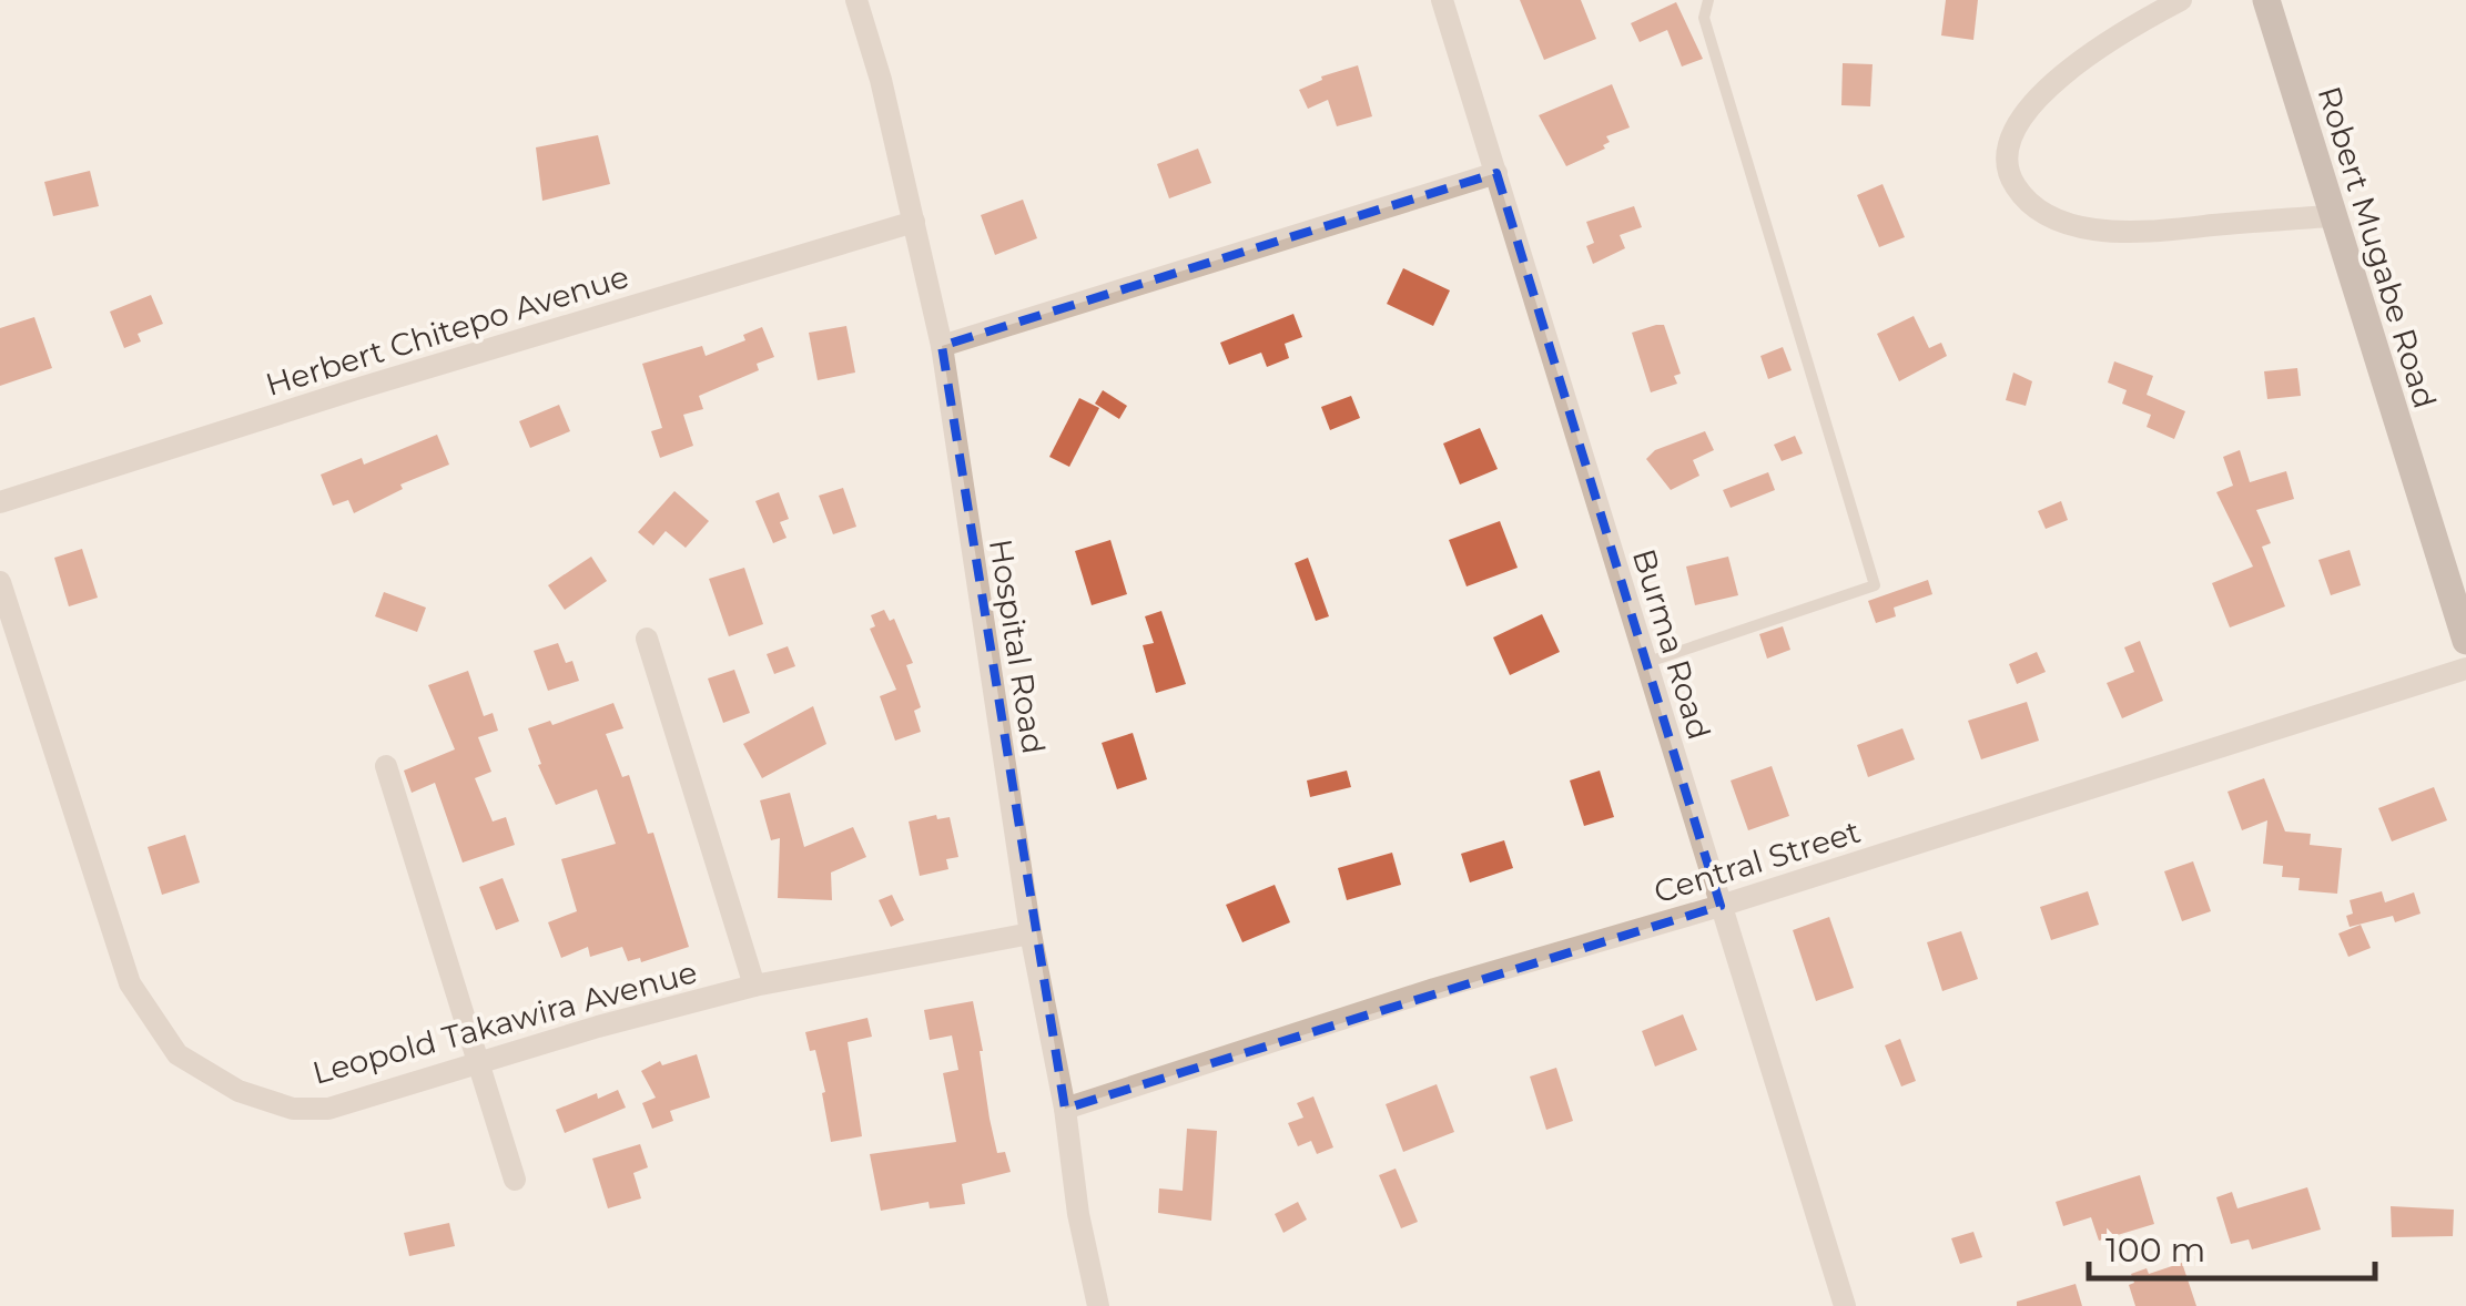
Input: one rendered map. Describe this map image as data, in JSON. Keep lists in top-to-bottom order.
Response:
{
  "streets": {
    "main road": ["Robert Mugabe Road"],
    "street": [
      "Herbert Chitepo Avenue",
      "Burma Road",
      "Hospital Road",
      "Central Street",
      "Leopold Takawira Avenue"
    ]
  },
  "crossings": [
    ["Herbert Chitepo Avenue", "Hospital Road"],
    ["Burma Road", "Central Street"],
    ["Hospital Road", "Central Street"],
    ["Hospital Road", "Leopold Takawira Avenue"]
  ],
  "scale_bar": "100 m"
}
